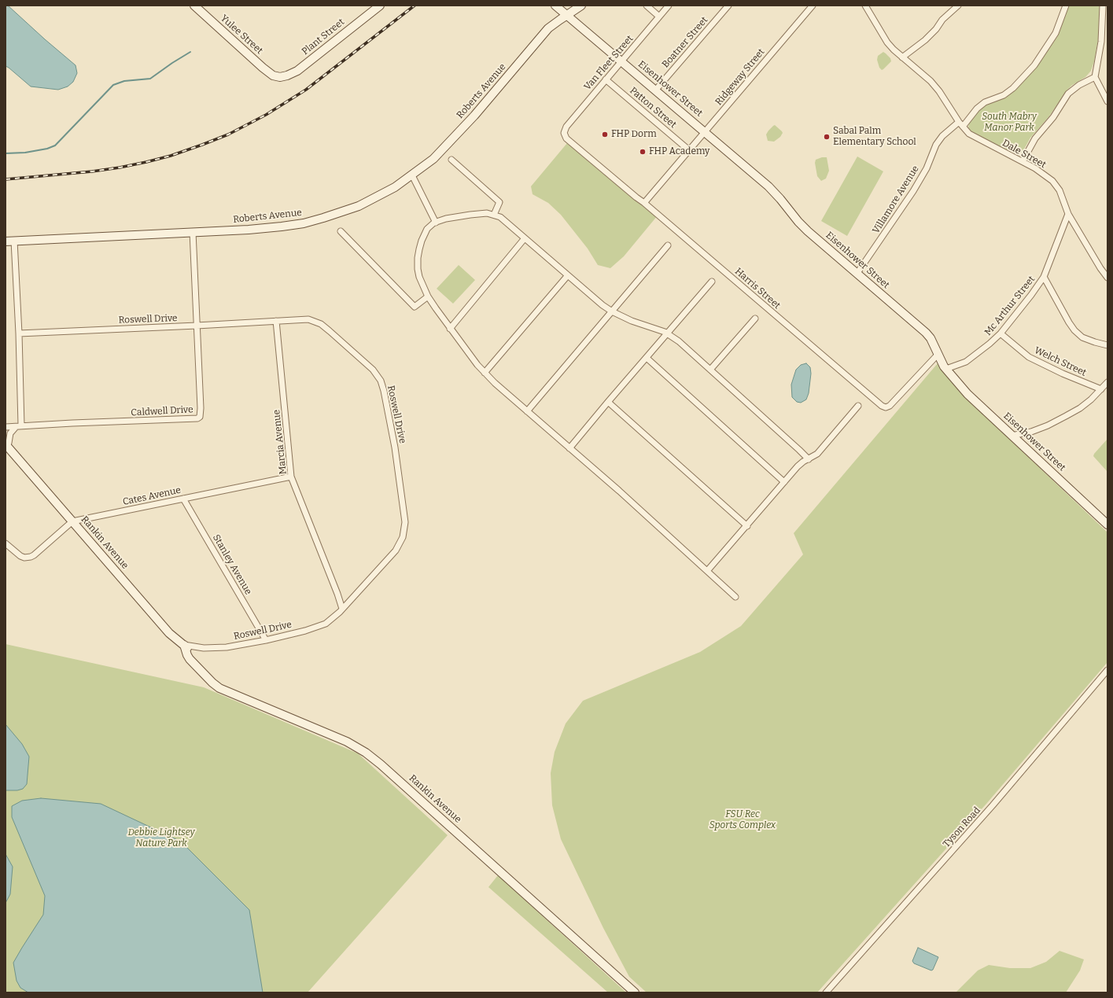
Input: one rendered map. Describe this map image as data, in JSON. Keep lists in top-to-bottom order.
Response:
{
  "streets": {
    "street": [
      "Yulee Street",
      "Plant Street",
      "Boatner Street",
      "Van Fleet Street",
      "Ridgeway Street",
      "Eisenhower Street",
      "Roberts Avenue",
      "Patton Street",
      "Dale Street",
      "Villamore Avenue",
      "Harris Street",
      "Mc Arthur Street",
      "Roswell Drive",
      "Welch Street",
      "Caldwell Drive",
      "Marcia Avenue",
      "Cates Avenue",
      "Rankin Avenue",
      "Stanley Avenue",
      "Tyson Road"
    ]
  },
  "crossings": [
    ["Yulee Street", "Plant Street"],
    ["Boatner Street", "Eisenhower Street"],
    ["Van Fleet Street", "Eisenhower Street"],
    ["Van Fleet Street", "Patton Street"],
    ["Van Fleet Street", "Harris Street"],
    ["Ridgeway Street", "Eisenhower Street"],
    ["Ridgeway Street", "Patton Street"],
    ["Ridgeway Street", "Harris Street"],
    ["Eisenhower Street", "Roberts Avenue"],
    ["Eisenhower Street", "Villamore Avenue"],
    ["Eisenhower Street", "Harris Street"],
    ["Eisenhower Street", "Mc Arthur Street"],
    ["Roberts Avenue", "Caldwell Drive"],
    ["Dale Street", "Villamore Avenue"],
    ["Dale Street", "Mc Arthur Street"],
    ["Mc Arthur Street", "Welch Street"],
    ["Roswell Drive", "Caldwell Drive"],
    ["Roswell Drive", "Marcia Avenue"],
    ["Roswell Drive", "Rankin Avenue"],
    ["Roswell Drive", "Stanley Avenue"],
    ["Marcia Avenue", "Cates Avenue"],
    ["Cates Avenue", "Rankin Avenue"],
    ["Cates Avenue", "Stanley Avenue"]
  ],
  "parks": ["South Mabry Manor Park", "FSU Rec Sports Complex", "Debbie Lightsey Nature Park"],
  "places": ["FHP Dorm", "Sabal Palm Elementary School", "FHP Academy"]
}
